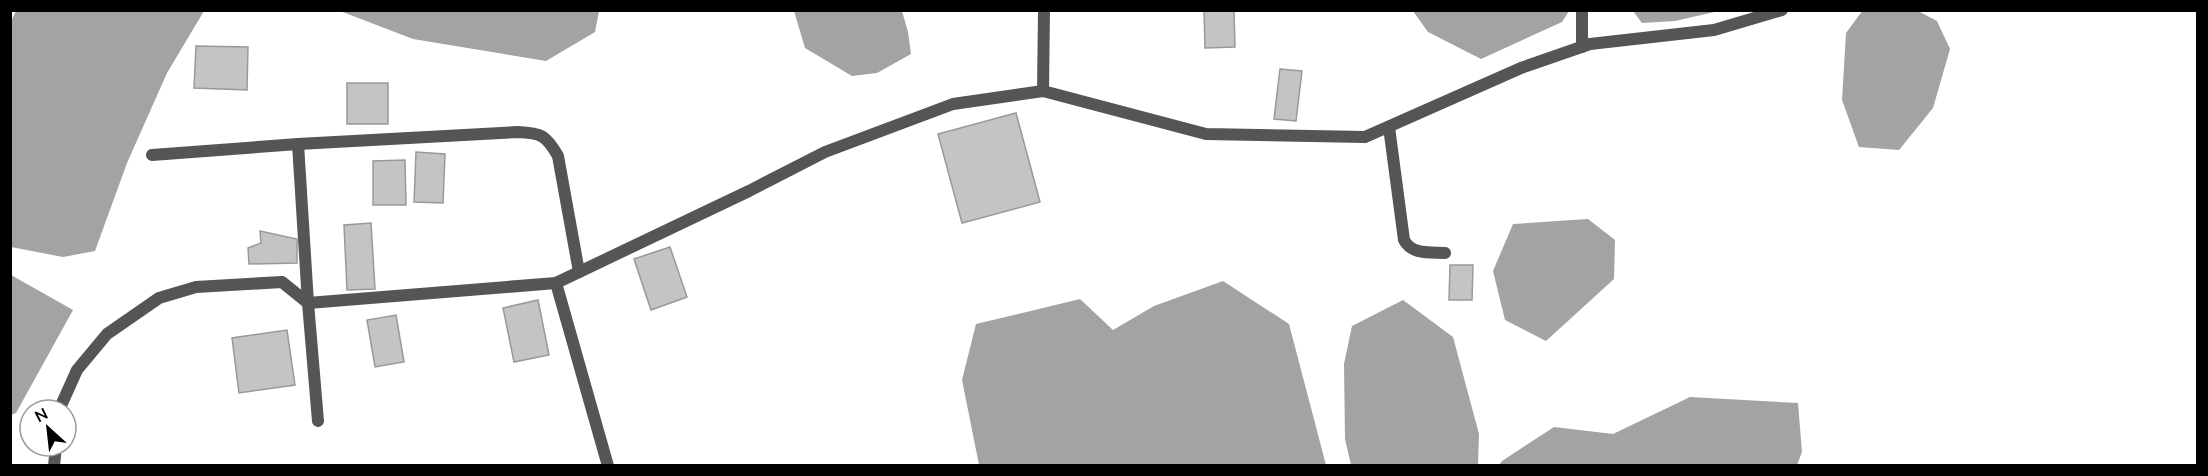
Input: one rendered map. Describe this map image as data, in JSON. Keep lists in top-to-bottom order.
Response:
{
  "north": "top left"
}
